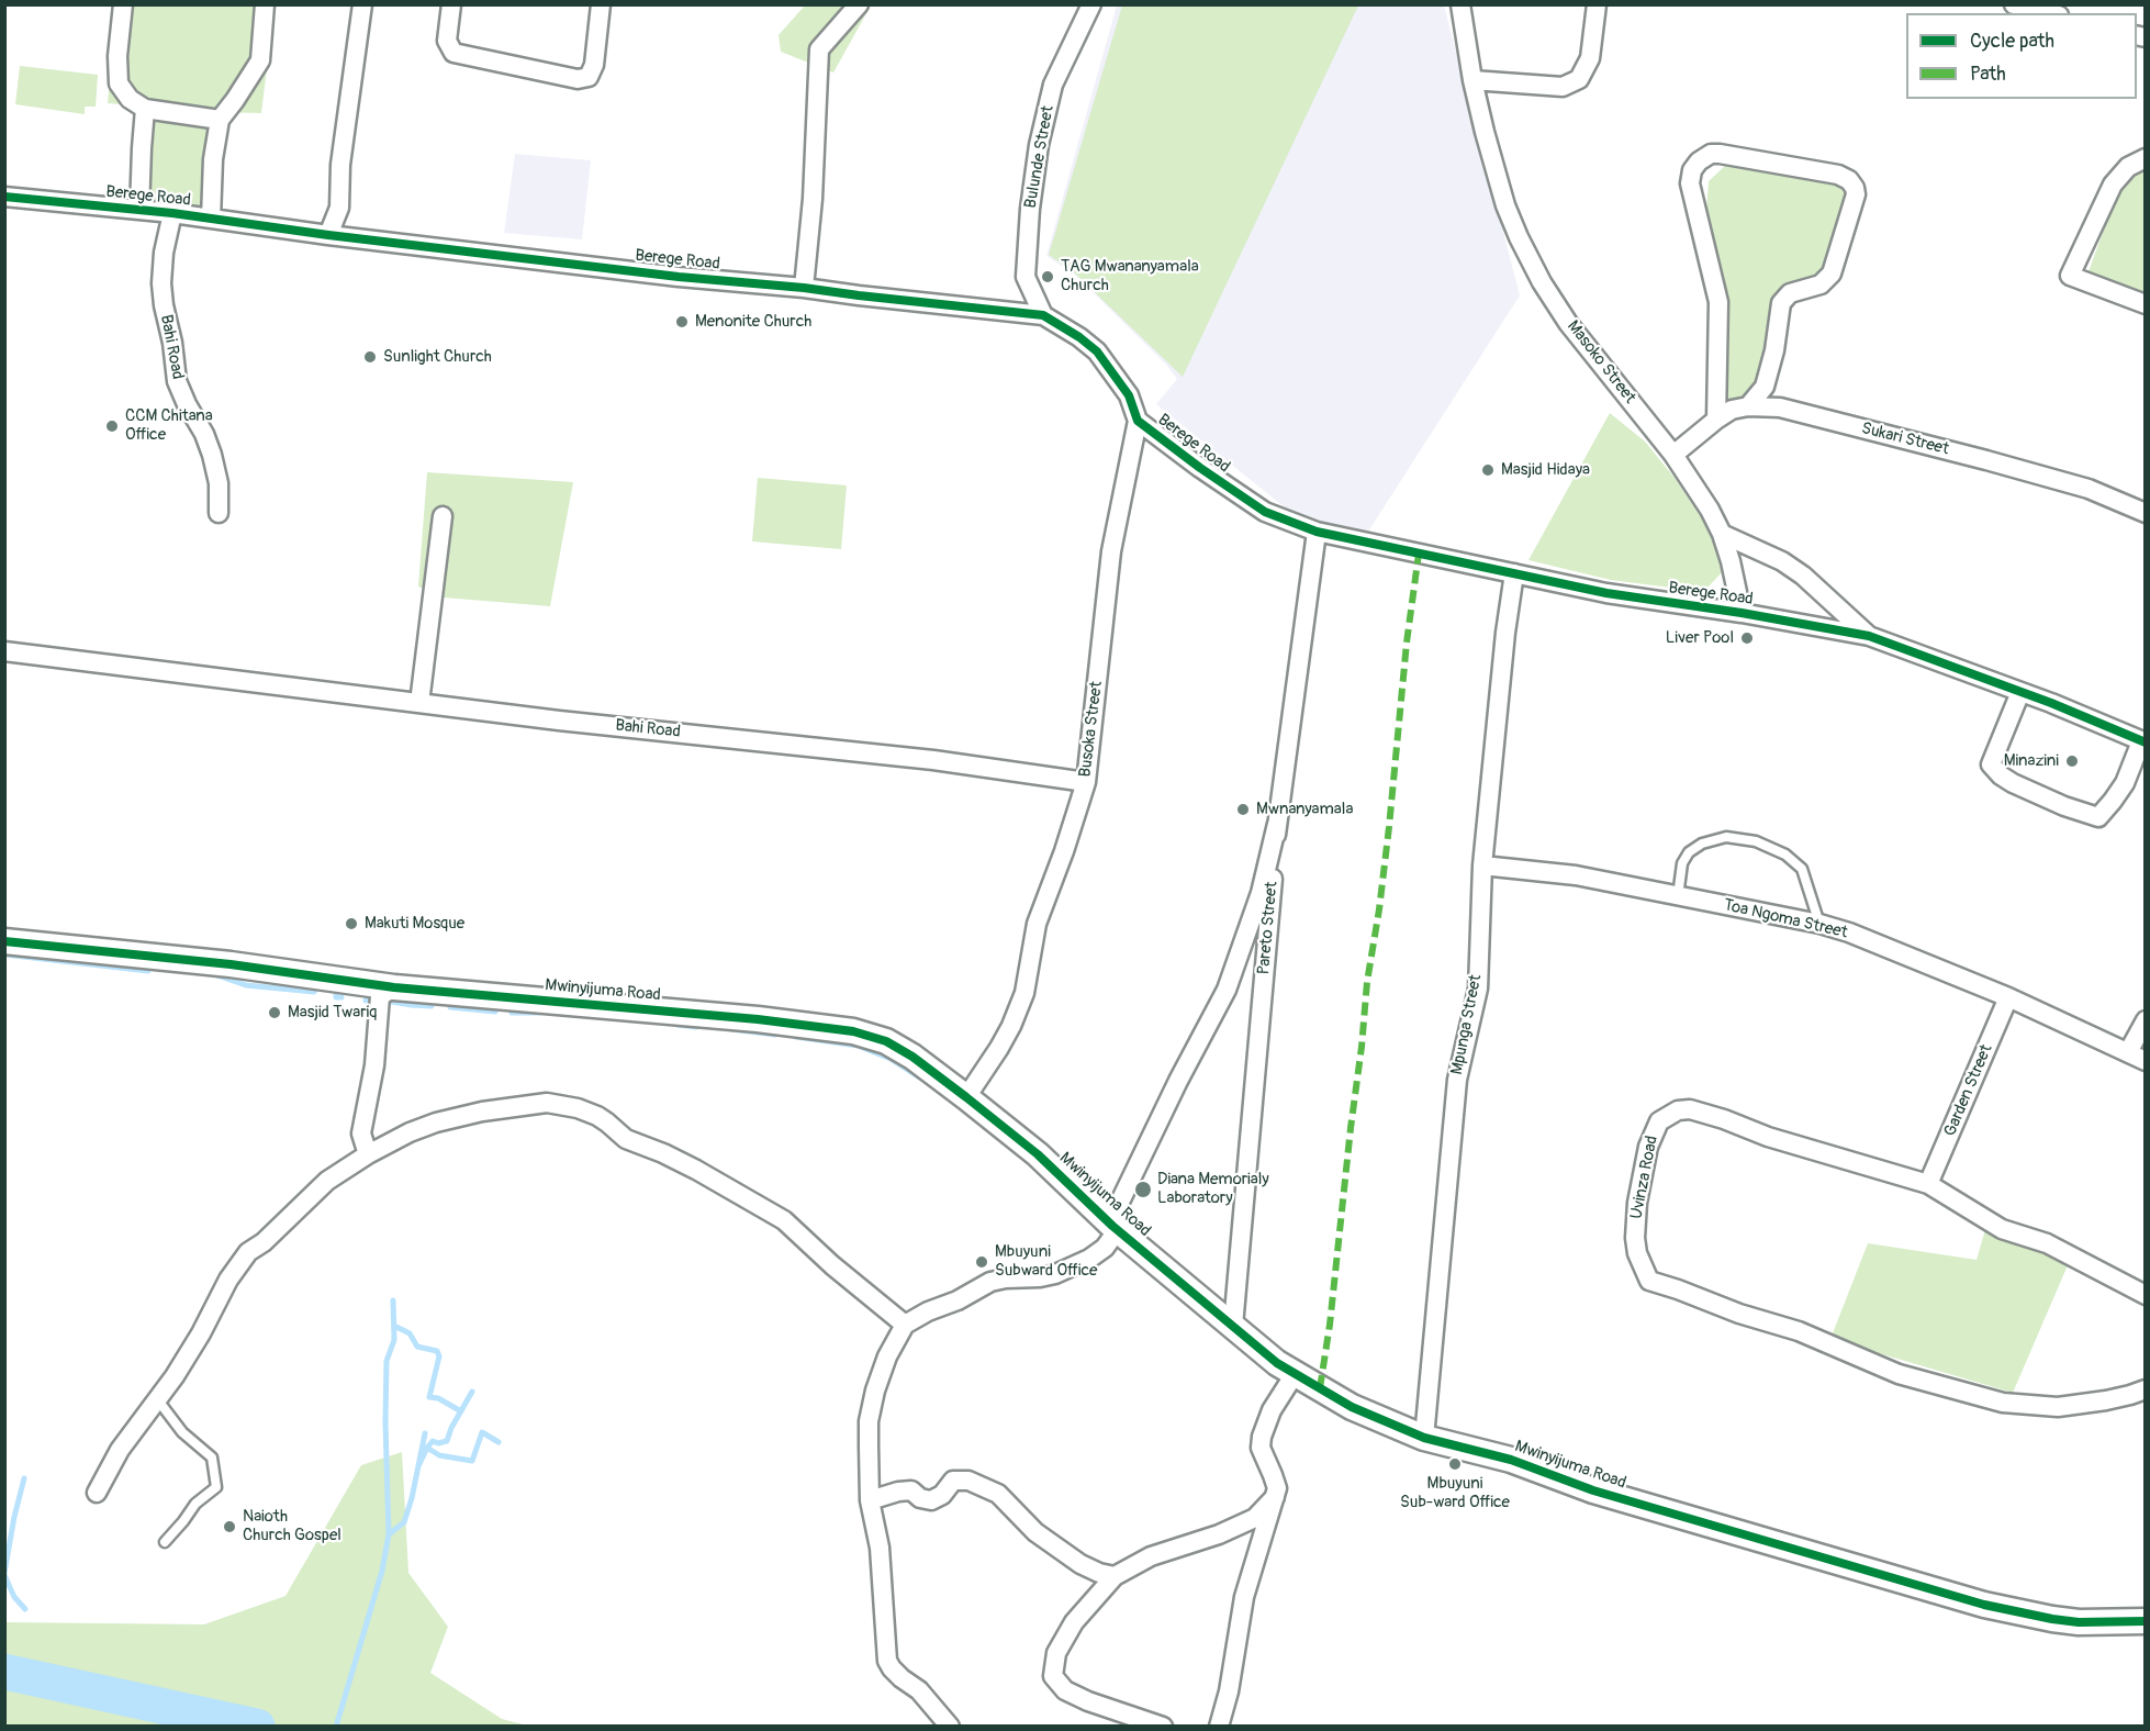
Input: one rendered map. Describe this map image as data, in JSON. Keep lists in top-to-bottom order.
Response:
{
  "streets": {
    "street": [
      "Bulunde Street",
      "Berege Road",
      "Bahi Road",
      "Masoko Street",
      "Sukari Street",
      "Busoka Street",
      "Toa Ngoma Street",
      "Pareto Street",
      "Mwinyijuma Road",
      "Mpunga Street",
      "Garden Street",
      "Uvinza Road"
    ]
  },
  "crossings": [
    ["Bulunde Street", "Berege Road"],
    ["Berege Road", "Bahi Road"],
    ["Berege Road", "Masoko Street"],
    ["Berege Road", "Busoka Street"],
    ["Berege Road", "Pareto Street"],
    ["Berege Road", "Mpunga Street"],
    ["Bahi Road", "Busoka Street"],
    ["Masoko Street", "Sukari Street"],
    ["Busoka Street", "Mwinyijuma Road"],
    ["Toa Ngoma Street", "Mpunga Street"],
    ["Toa Ngoma Street", "Garden Street"],
    ["Pareto Street", "Mwinyijuma Road"],
    ["Mwinyijuma Road", "Mpunga Street"],
    ["Garden Street", "Uvinza Road"]
  ],
  "places": [
    "TAG Mwananyamala Church",
    "Menonite Church",
    "Sunlight Church",
    "CCM Chitana Office",
    "Masjid Hidaya",
    "Liver Pool",
    "Minazini",
    "Mwnanyamala",
    "Makuti Mosque",
    "Masjid Twariq",
    "Diana Memorialy Laboratory",
    "Mbuyuni Subward Office",
    "Mbuyuni Sub-ward Office",
    "Naioth Church Gospel"
  ],
  "legend": ["Cycle path", "Path"]
}
